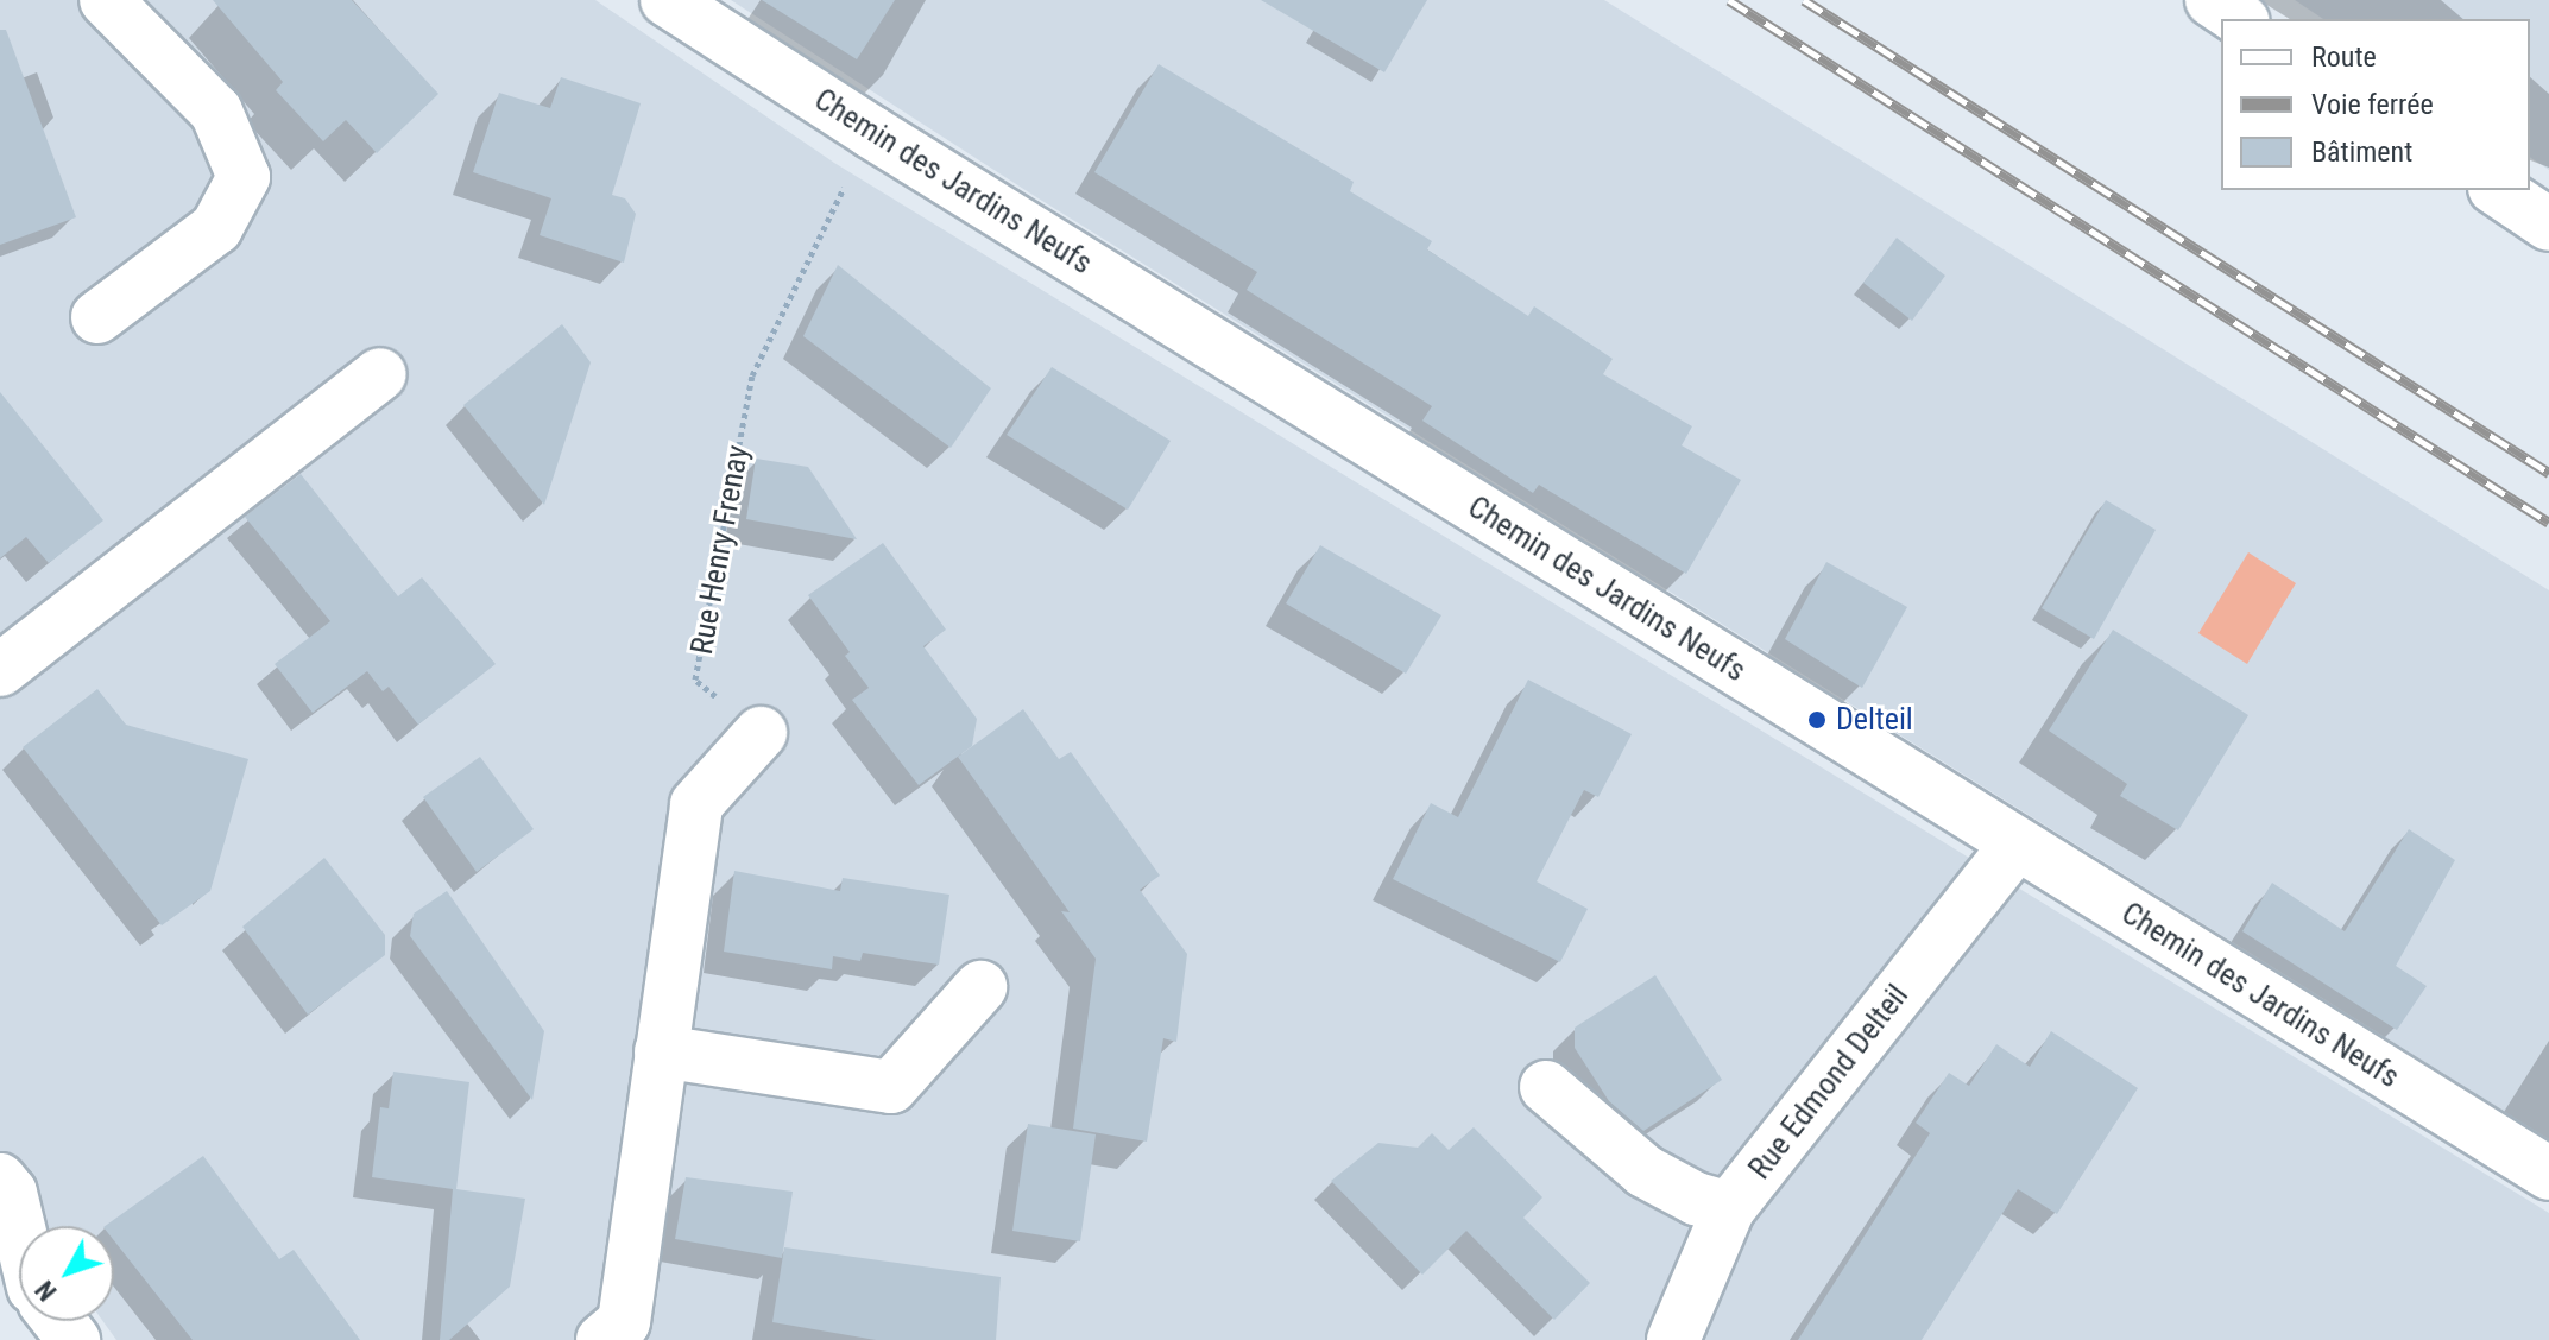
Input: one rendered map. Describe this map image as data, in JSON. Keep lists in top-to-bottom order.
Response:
{
  "streets": {
    "street": ["Chemin des Jardins Neufs", "Rue Edmond Delteil"],
    "path": ["Rue Henry Frenay"]
  },
  "crossings": [
    ["Chemin des Jardins Neufs", "Rue Henry Frenay"],
    ["Chemin des Jardins Neufs", "Rue Edmond Delteil"]
  ],
  "places": ["Delteil"],
  "legend": ["Route", "Voie ferrée", "Bâtiment"],
  "north": "bottom left"
}
